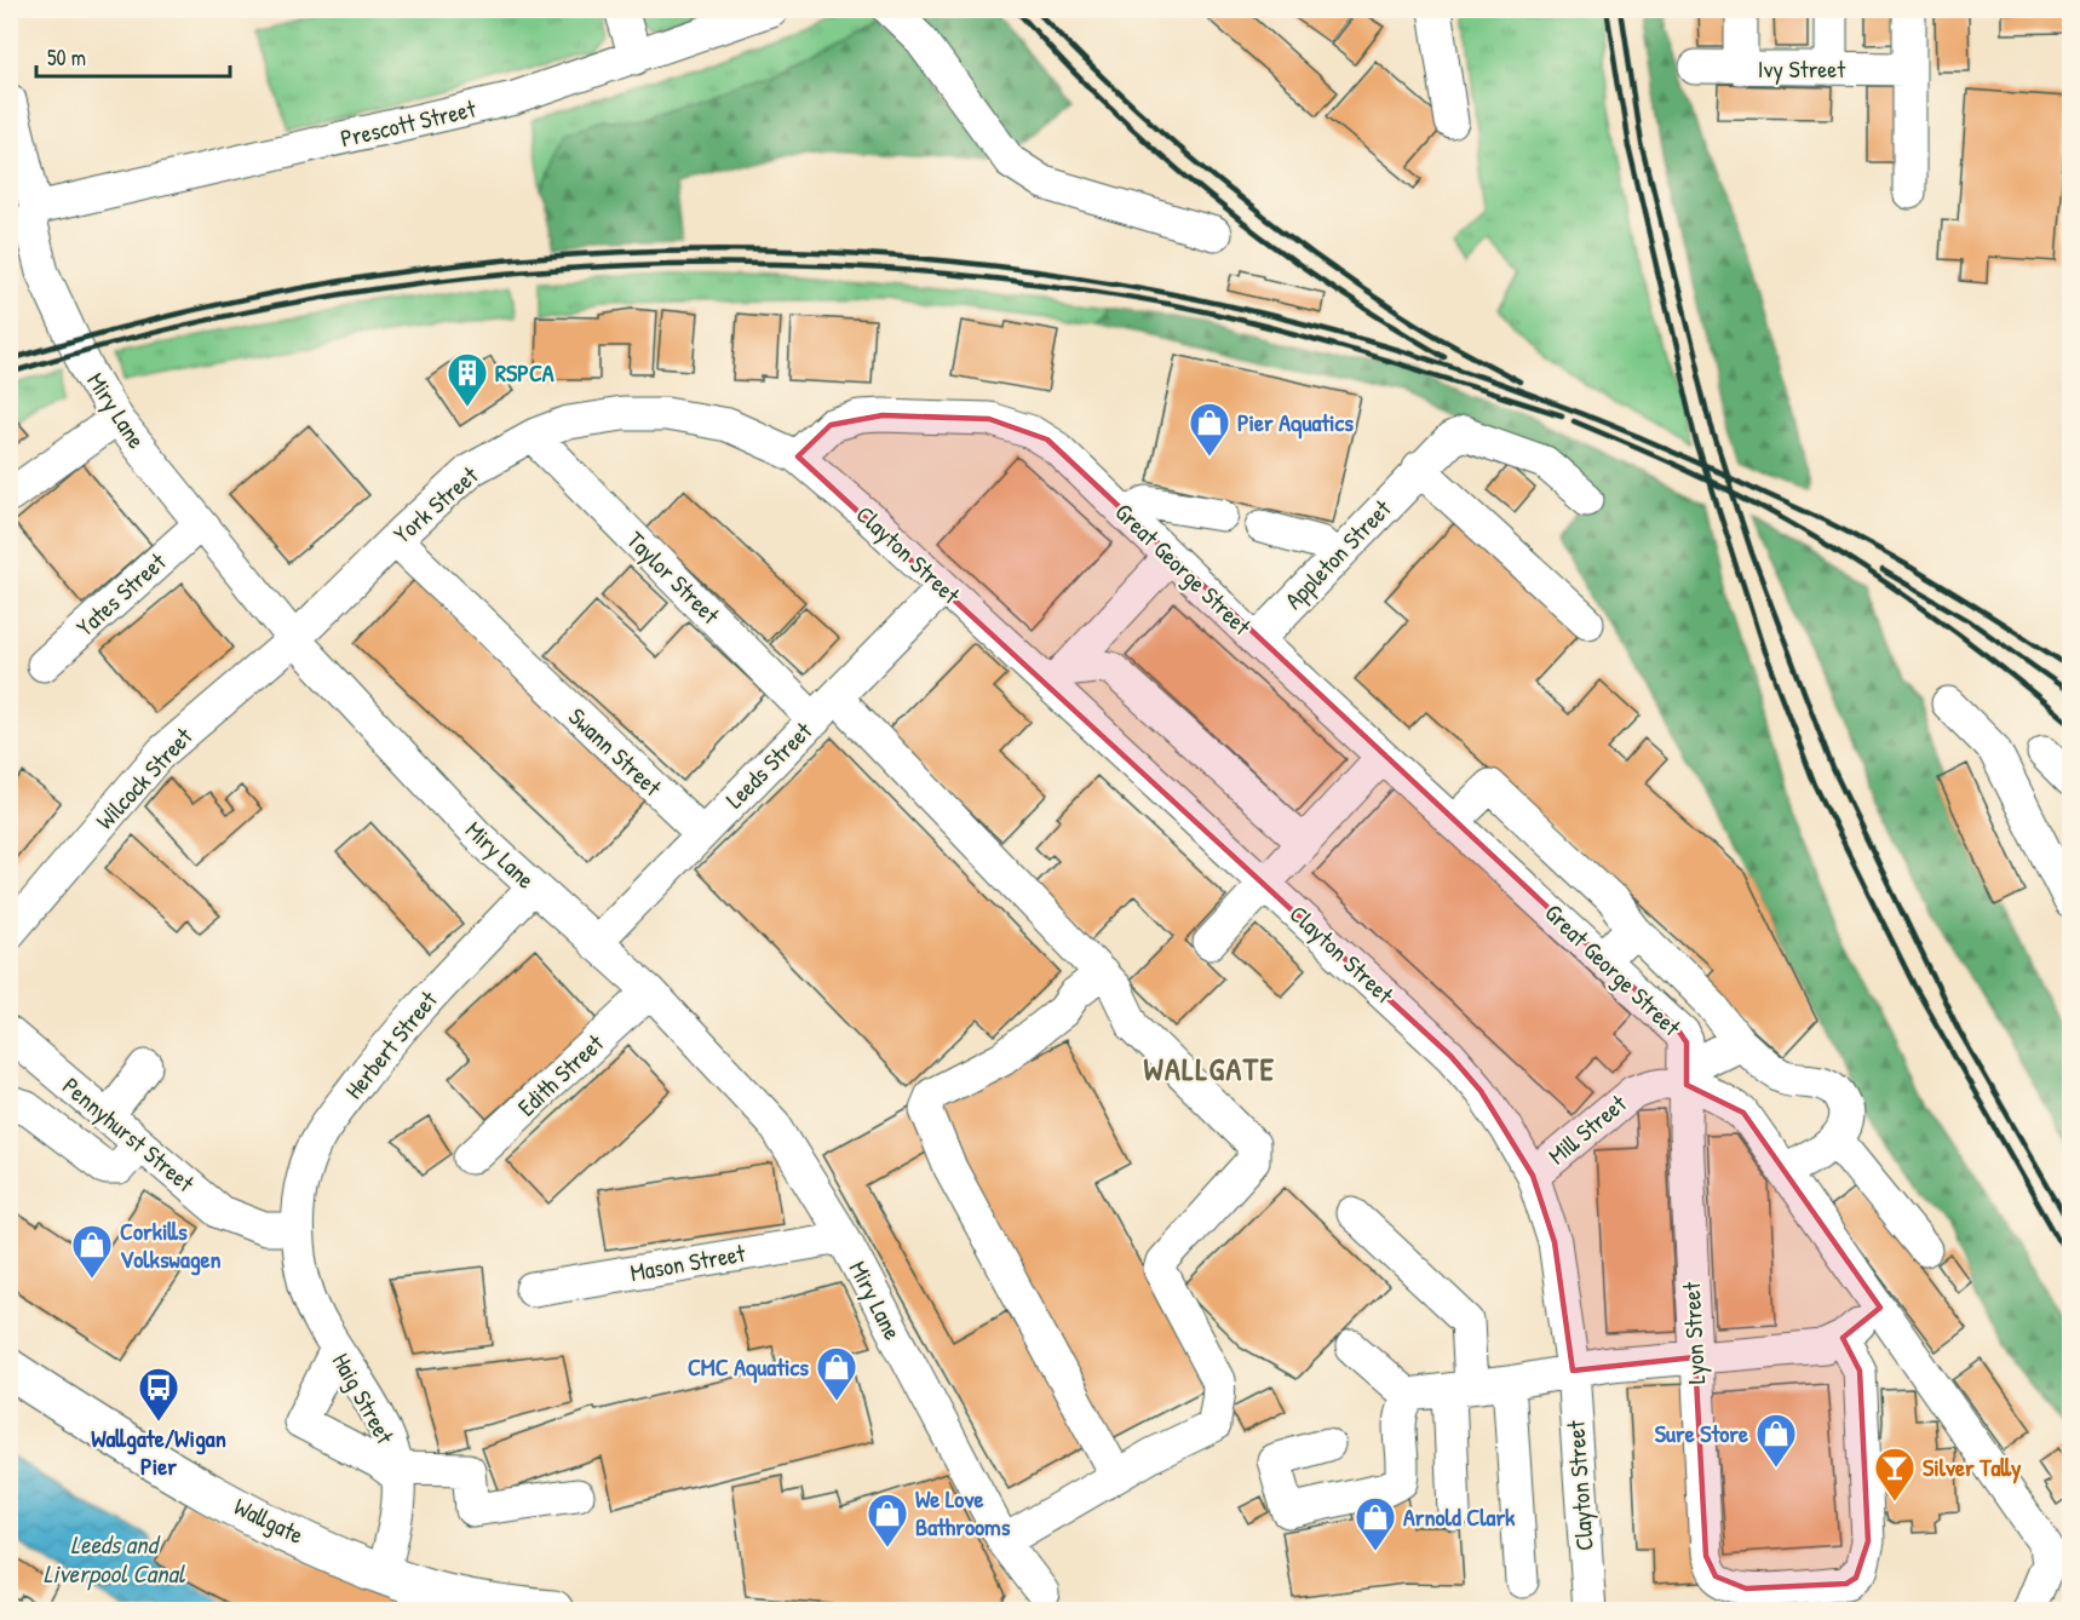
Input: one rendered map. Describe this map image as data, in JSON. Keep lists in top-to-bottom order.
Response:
{
  "streets": {
    "highway": ["Wallgate"],
    "street": [
      "Ivy Street",
      "Prescott Street",
      "Miry Lane",
      "York Street",
      "Clayton Street",
      "Appleton Street",
      "Great George Street",
      "Taylor Street",
      "Yates Street",
      "Swann Street",
      "Leeds Street",
      "Wilcock Street",
      "Herbert Street",
      "Edith Street",
      "Mill Street",
      "Pennyhurst Street",
      "Mason Street",
      "Lyon Street",
      "Haig Street"
    ]
  },
  "crossings": [
    ["Prescott Street", "Miry Lane"],
    ["Miry Lane", "York Street"],
    ["Miry Lane", "Yates Street"],
    ["Miry Lane", "Leeds Street"],
    ["Miry Lane", "Wilcock Street"],
    ["Miry Lane", "Herbert Street"],
    ["Miry Lane", "Edith Street"],
    ["Miry Lane", "Mason Street"],
    ["York Street", "Clayton Street"],
    ["York Street", "Great George Street"],
    ["York Street", "Taylor Street"],
    ["York Street", "Swann Street"],
    ["York Street", "Wilcock Street"],
    ["Clayton Street", "Great George Street"],
    ["Clayton Street", "Leeds Street"],
    ["Clayton Street", "Mill Street"],
    ["Appleton Street", "Great George Street"],
    ["Great George Street", "Mill Street"],
    ["Great George Street", "Lyon Street"],
    ["Taylor Street", "Leeds Street"],
    ["Swann Street", "Leeds Street"],
    ["Herbert Street", "Pennyhurst Street"],
    ["Herbert Street", "Haig Street"],
    ["Mill Street", "Lyon Street"],
    ["Pennyhurst Street", "Haig Street"],
    ["Haig Street", "Wallgate"]
  ],
  "districts": ["WALLGATE"],
  "water": ["Leeds and Liverpool Canal"],
  "places": {
    "building": ["RSPCA"],
    "shop": [
      "Pier Aquatics",
      "Corkills Volkswagen",
      "CMC Aquatics",
      "Sure Store",
      "We Love Bathrooms",
      "Arnold Clark"
    ],
    "bus stop": ["Wallgate/Wigan Pier"],
    "bar": ["Silver Tally"]
  },
  "scale_bar": "50 m"
}
